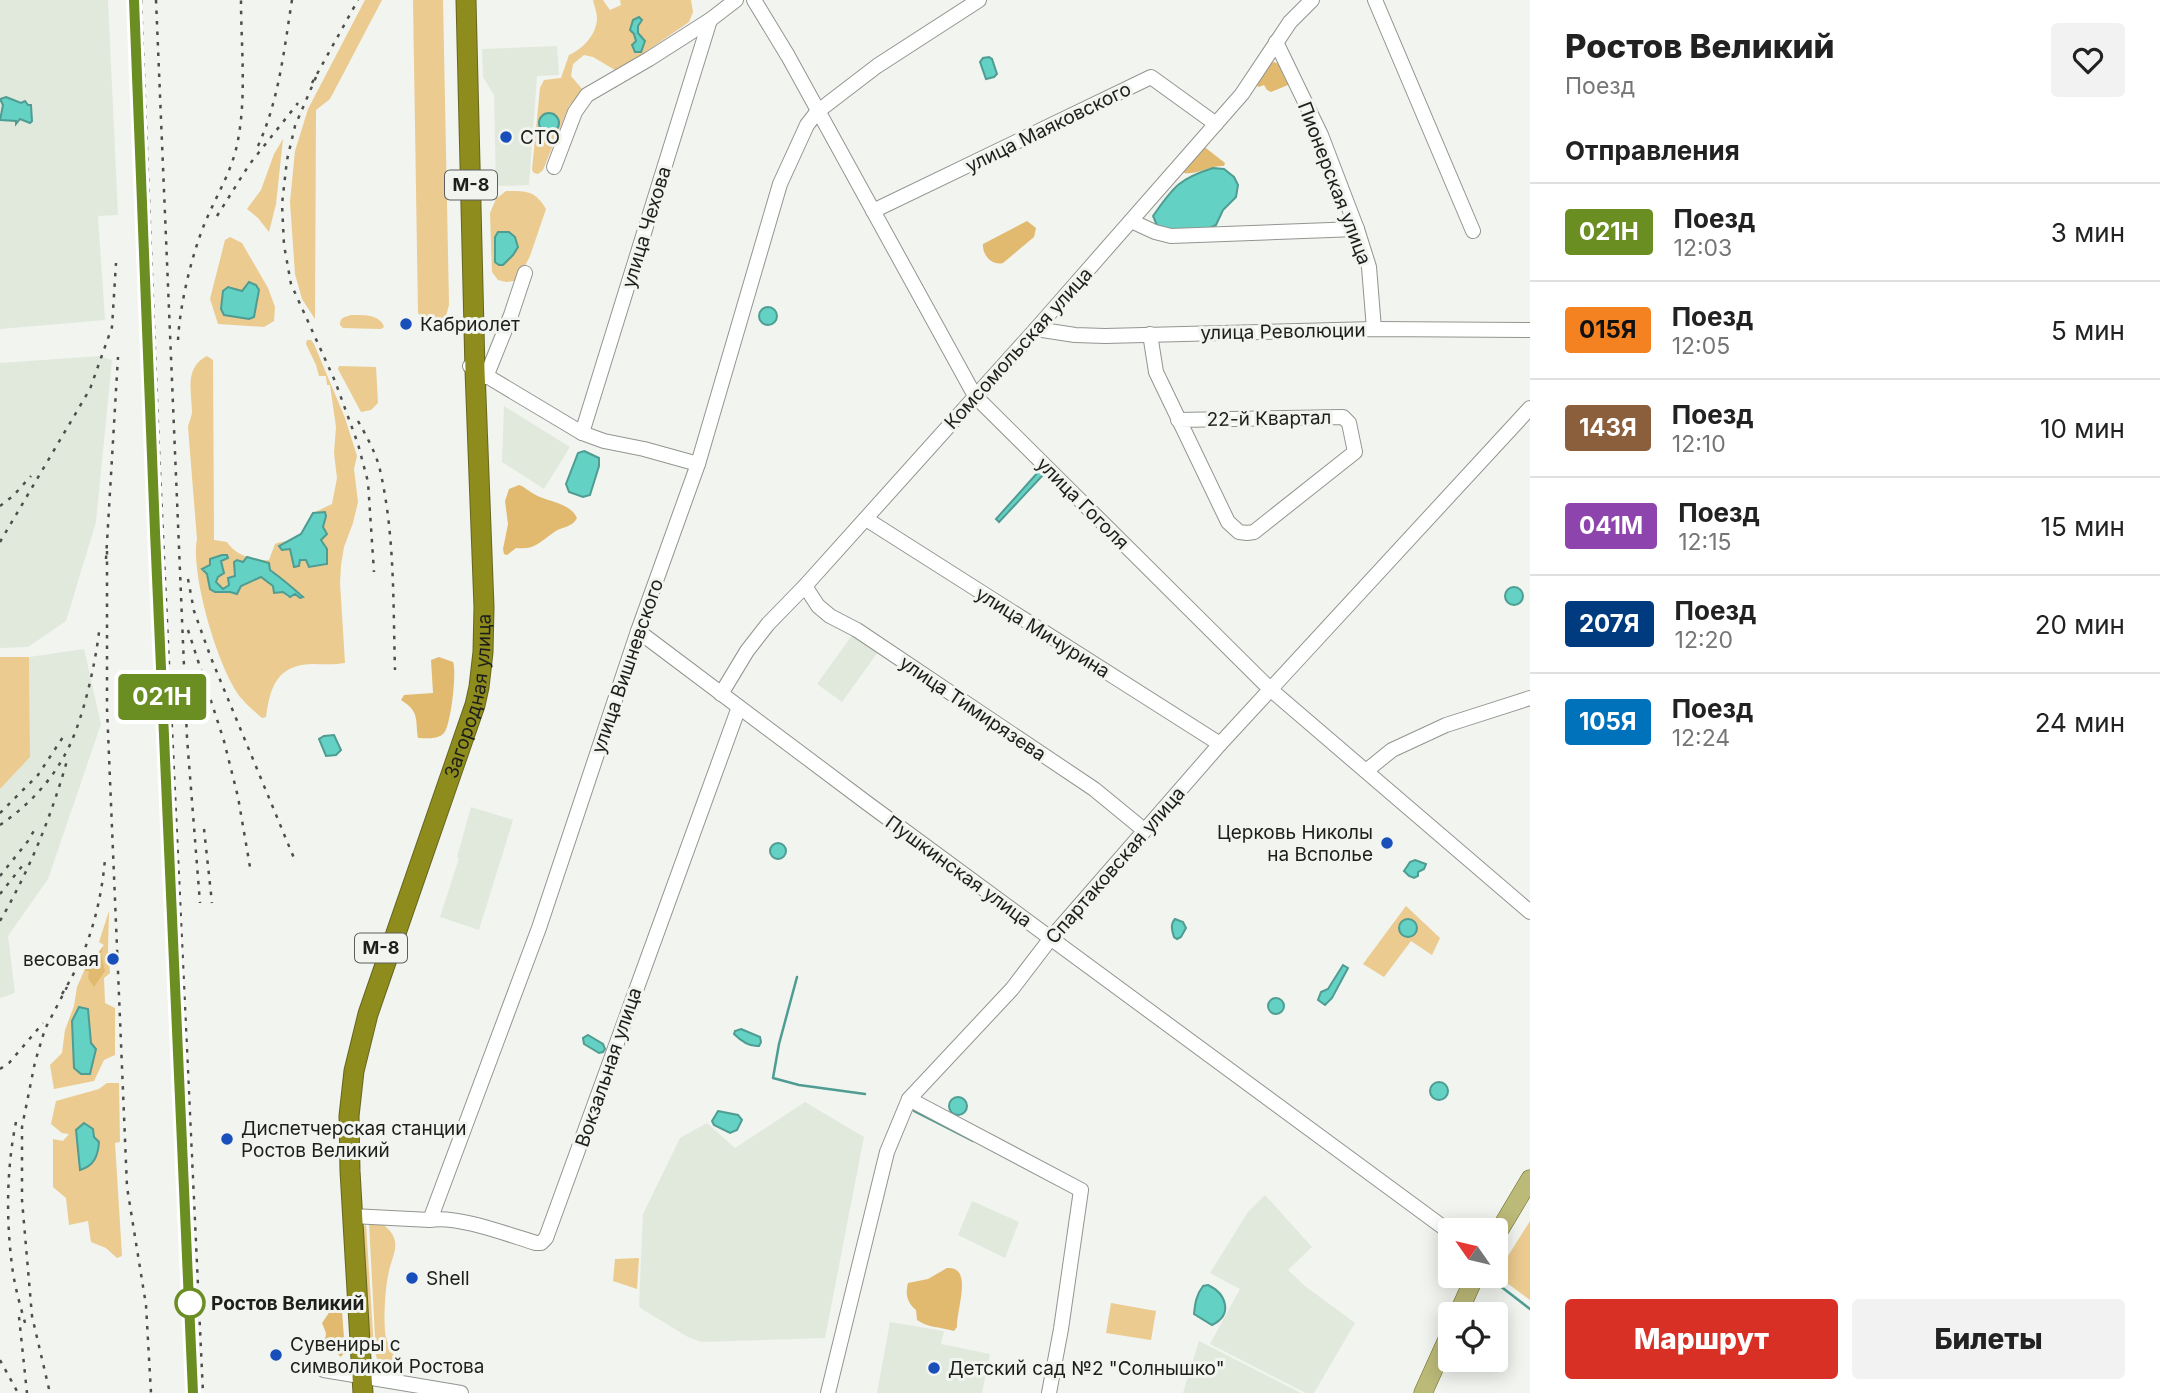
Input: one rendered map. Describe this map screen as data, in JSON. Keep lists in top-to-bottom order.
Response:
{
  "streets": {
    "highway": ["М-8", "Загородная улица"],
    "street": [
      "улица Маяковского",
      "Пионерская улица",
      "улица Чехова",
      "улица Революции",
      "Комсомольская улица",
      "22-й Квартал",
      "улица Гоголя",
      "улица Мичурина",
      "улица Вишневского",
      "улица Тимирязева",
      "Спартаковская улица",
      "Пушкинская улица",
      "Вокзальная улица"
    ]
  },
  "crossings": [
    ["улица Маяковского", "Комсомольская улица"],
    ["улица Маяковского", "улица Гоголя"],
    ["Пионерская улица", "улица Революции"],
    ["Пионерская улица", "Комсомольская улица"],
    ["улица Революции", "Комсомольская улица"],
    ["улица Революции", "22-й Квартал"],
    ["Комсомольская улица", "улица Гоголя"],
    ["Комсомольская улица", "улица Мичурина"],
    ["Комсомольская улица", "улица Тимирязева"],
    ["Комсомольская улица", "Пушкинская улица"],
    ["улица Гоголя", "улица Вишневского"],
    ["улица Гоголя", "Спартаковская улица"],
    ["улица Мичурина", "Спартаковская улица"],
    ["улица Вишневского", "Пушкинская улица"],
    ["улица Вишневского", "Вокзальная улица"],
    ["Загородная улица", "Вокзальная улица"],
    ["улица Тимирязева", "Спартаковская улица"],
    ["Спартаковская улица", "Пушкинская улица"],
    ["Пушкинская улица", "Вокзальная улица"]
  ],
  "places": [
    "СТО",
    "Кабриолет",
    "Церковь Николы на Всполье",
    "весовая",
    "Диспетчерская станции Ростов Великий",
    "Shell",
    "Ростов Великий",
    "Сувениры с символикой Ростова",
    "Детский сад №2 \"Солнышко\""
  ],
  "north": "top left",
  "page": {
    "on_map": "021Н",
    "heading": [
      ["Ростов Великий", "Поезд"],
      "Отправления"
    ],
    "list": [
      {
        "mark": "021Н",
        "name": "Поезд",
        "note": "12:03",
        "value": "3 мин"
      },
      {
        "mark": "015Я",
        "name": "Поезд",
        "note": "12:05",
        "value": "5 мин"
      },
      {
        "mark": "143Я",
        "name": "Поезд",
        "note": "12:10",
        "value": "10 мин"
      },
      {
        "mark": "041М",
        "name": "Поезд",
        "note": "12:15",
        "value": "15 мин"
      },
      {
        "mark": "207Я",
        "name": "Поезд",
        "note": "12:20",
        "value": "20 мин"
      },
      {
        "mark": "105Я",
        "name": "Поезд",
        "note": "12:24",
        "value": "24 мин"
      }
    ],
    "buttons": ["Маршрут", "Билеты"]
  }
}
